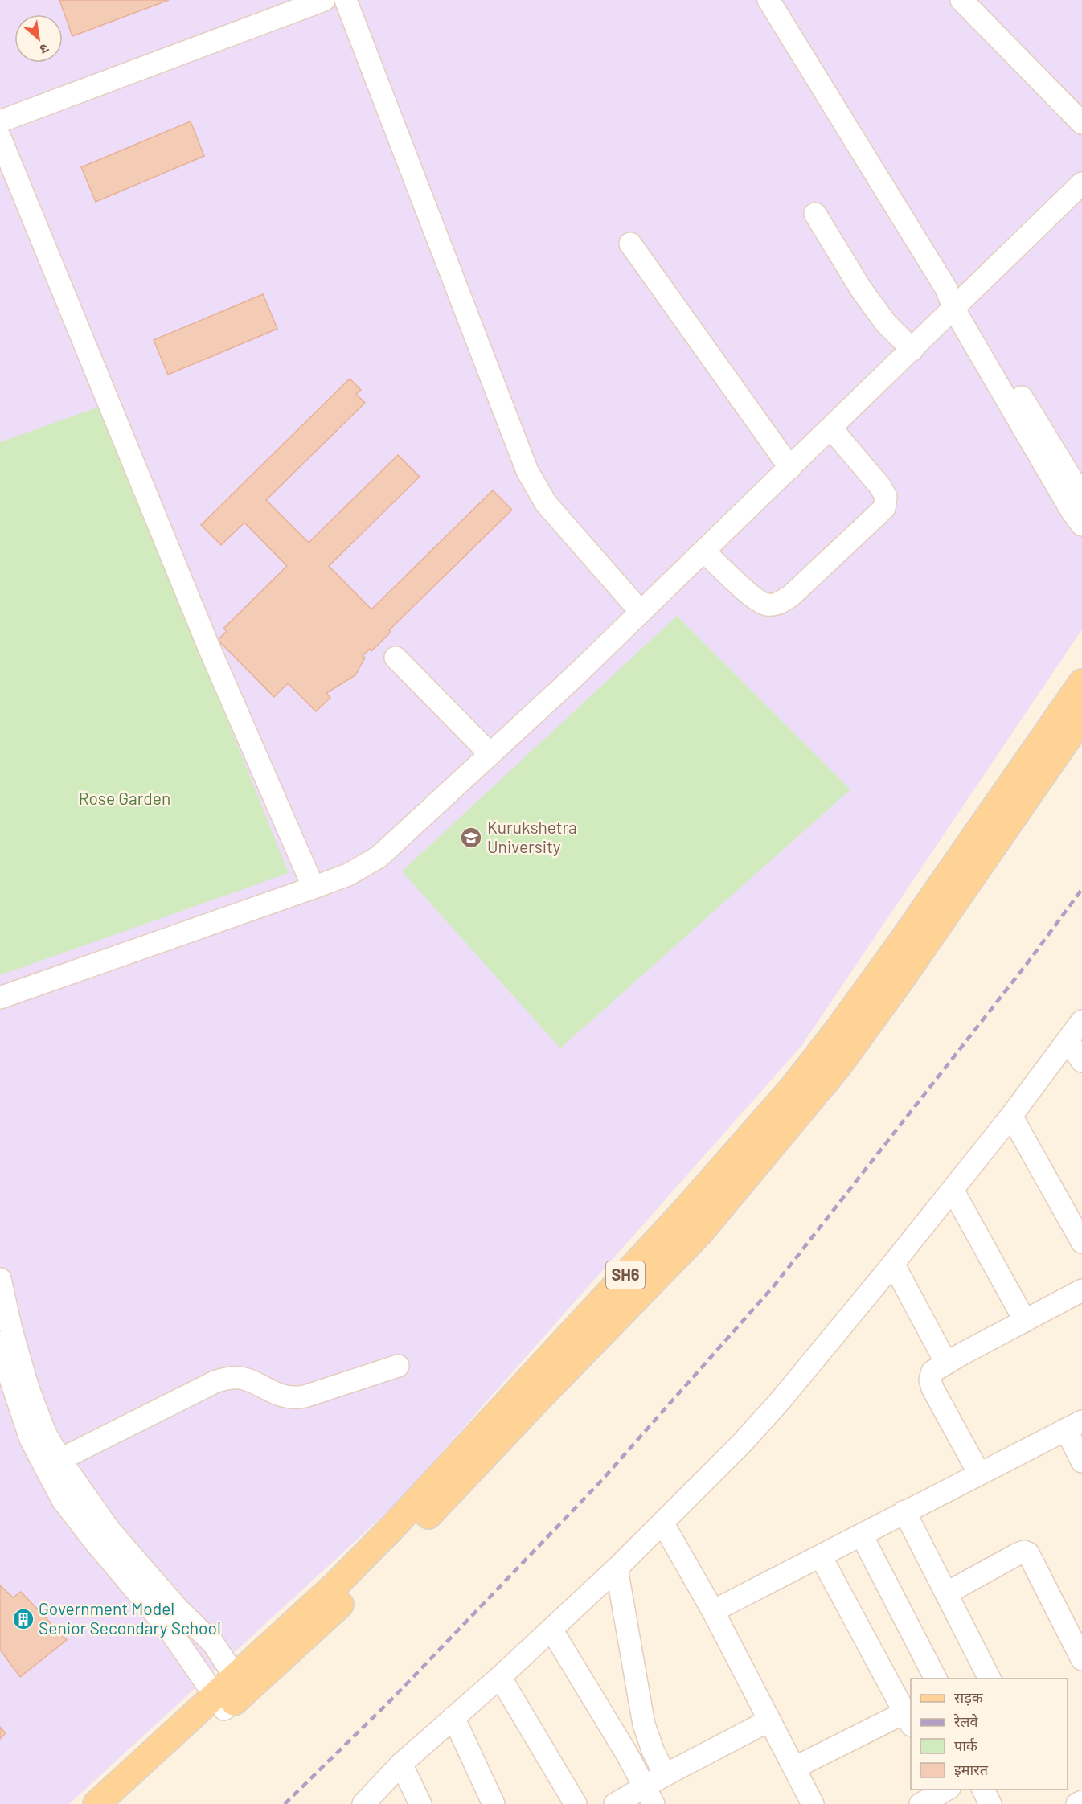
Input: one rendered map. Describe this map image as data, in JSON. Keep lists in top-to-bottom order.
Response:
{
  "streets": {
    "main road": ["SH6"]
  },
  "parks": ["Rose Garden"],
  "places": {
    "school or university": ["Kurukshetra University"],
    "building": ["Government Model Senior Secondary School"]
  },
  "legend": [
    "सड़क",
    "रेलवे",
    "पार्क",
    "इमारत"
  ],
  "north": "bottom right"
}
